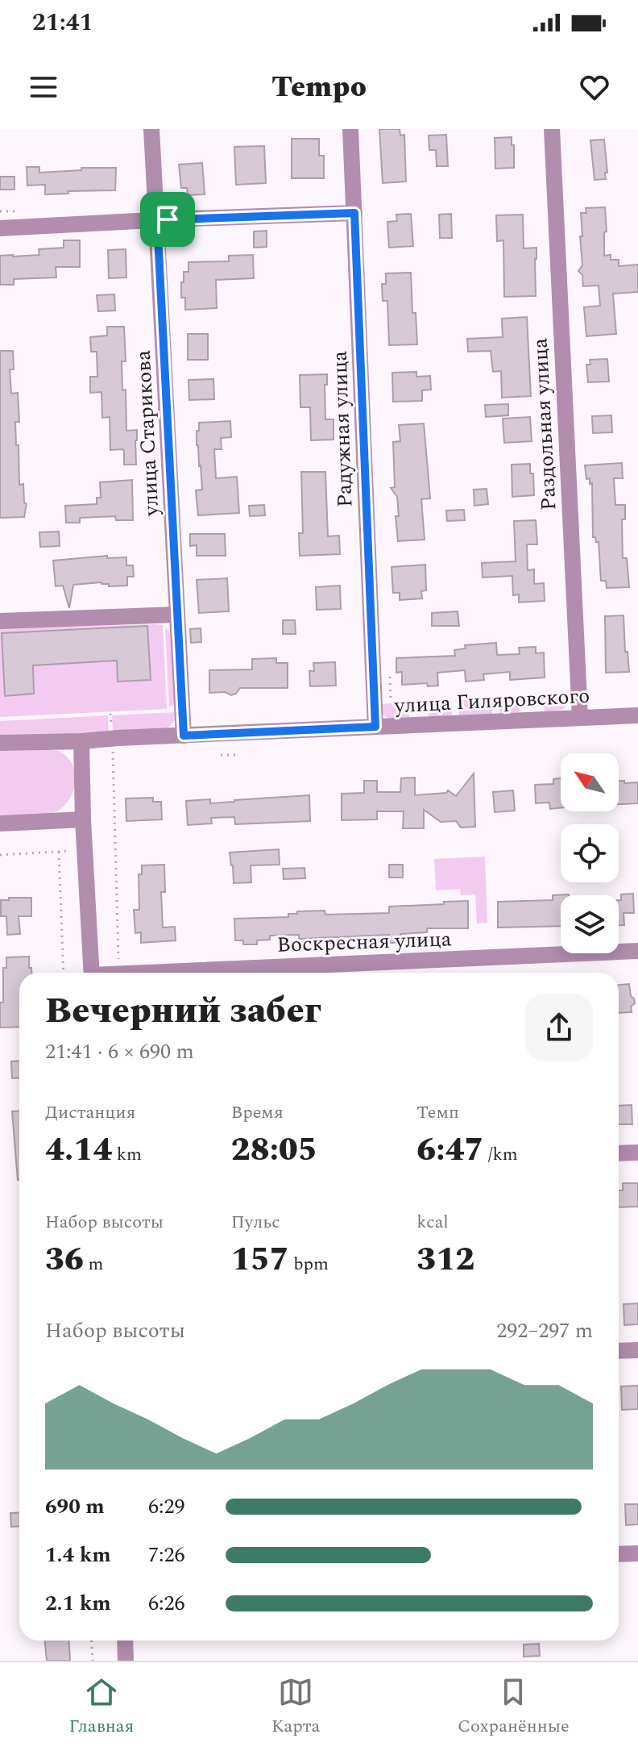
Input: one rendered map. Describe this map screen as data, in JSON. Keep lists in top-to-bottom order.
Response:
{
  "streets": {
    "street": [
      "Раздольная улица",
      "Радужная улица",
      "улица Старикова",
      "улица Гиляровского",
      "Воскресная улица"
    ]
  },
  "crossings": [
    ["Раздольная улица", "улица Гиляровского"],
    ["Радужная улица", "улица Гиляровского"],
    ["улица Старикова", "улица Гиляровского"]
  ],
  "north": "top left",
  "page": {
    "status": "21:41",
    "header": "Tempo",
    "heading": ["Вечерний забег", "21:41 · 6 × 690 m"],
    "stats": [
      ["Дистанция", "4.14 km"],
      ["Время", "28:05"],
      ["Темп", "6:47 /km"],
      ["Набор высоты", "36 m"],
      ["Пульс", "157 bpm"],
      ["kcal", "312"]
    ],
    "chart": ["Набор высоты", "292–297 m"],
    "list": [
      {
        "name": "690 m",
        "note": "6:29"
      },
      {
        "name": "1.4 km",
        "note": "7:26"
      },
      {
        "name": "2.1 km",
        "note": "6:26"
      }
    ],
    "tabs": ["Главная", "Карта", "Сохранённые"]
  }
}
